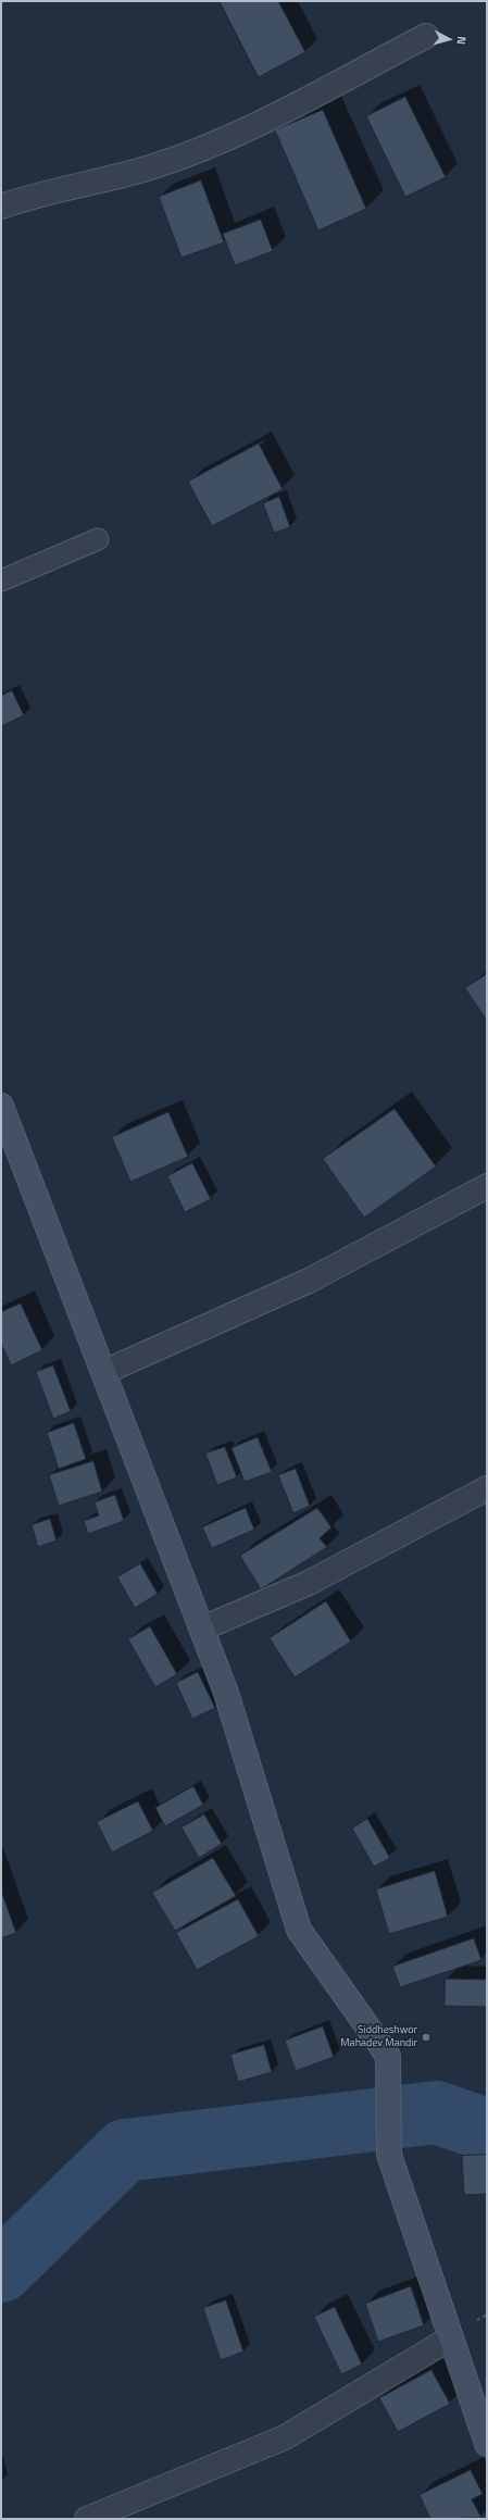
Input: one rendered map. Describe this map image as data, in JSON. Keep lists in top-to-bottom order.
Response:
{
  "places": ["Siddheshwor Mahadev Mandir"],
  "north": "right"
}
